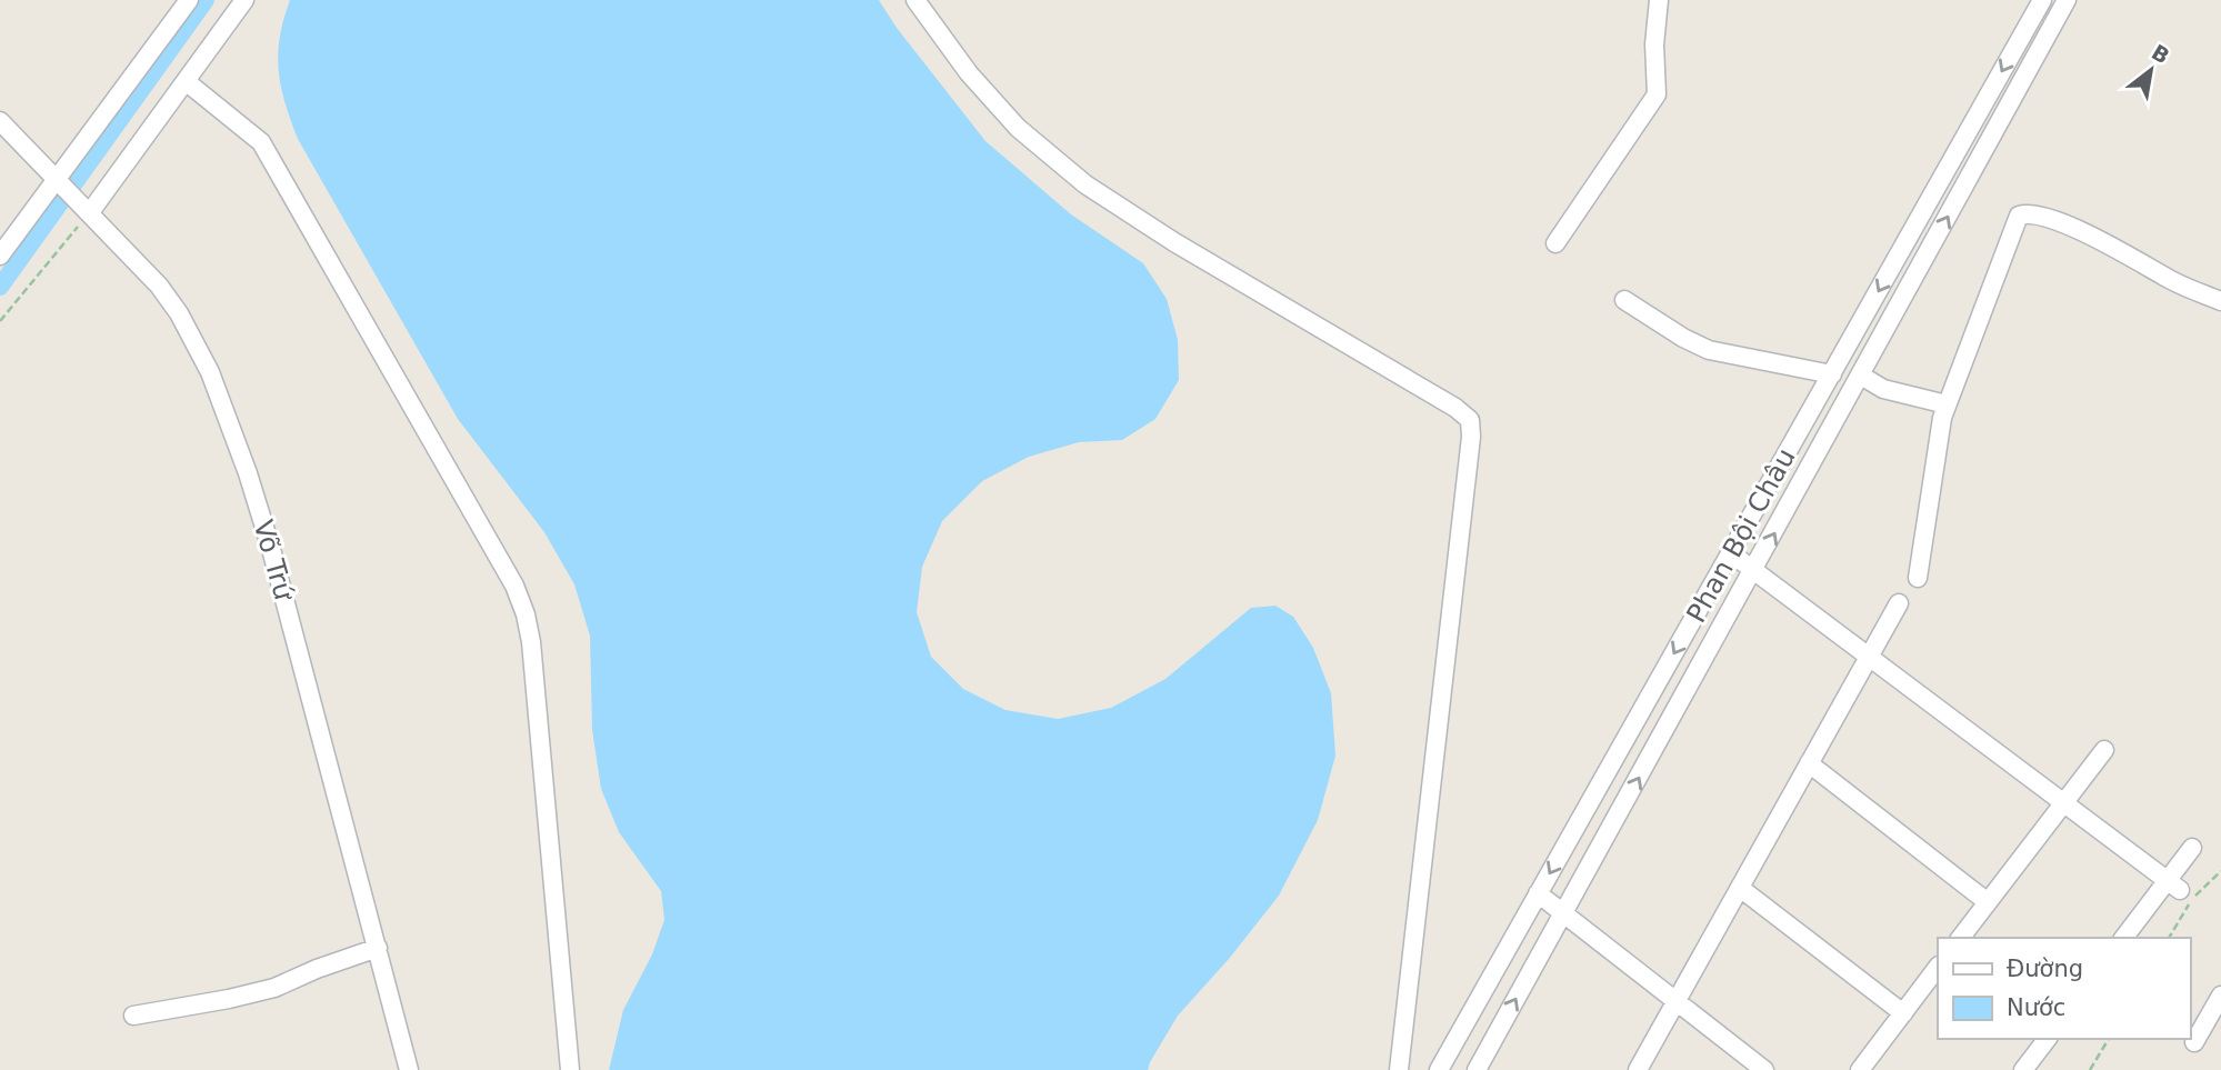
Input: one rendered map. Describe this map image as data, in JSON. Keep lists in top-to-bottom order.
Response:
{
  "streets": {
    "street": ["Phan Bội Châu", "Võ Trứ"]
  },
  "legend": ["Đường", "Nước"],
  "north": "top right"
}
